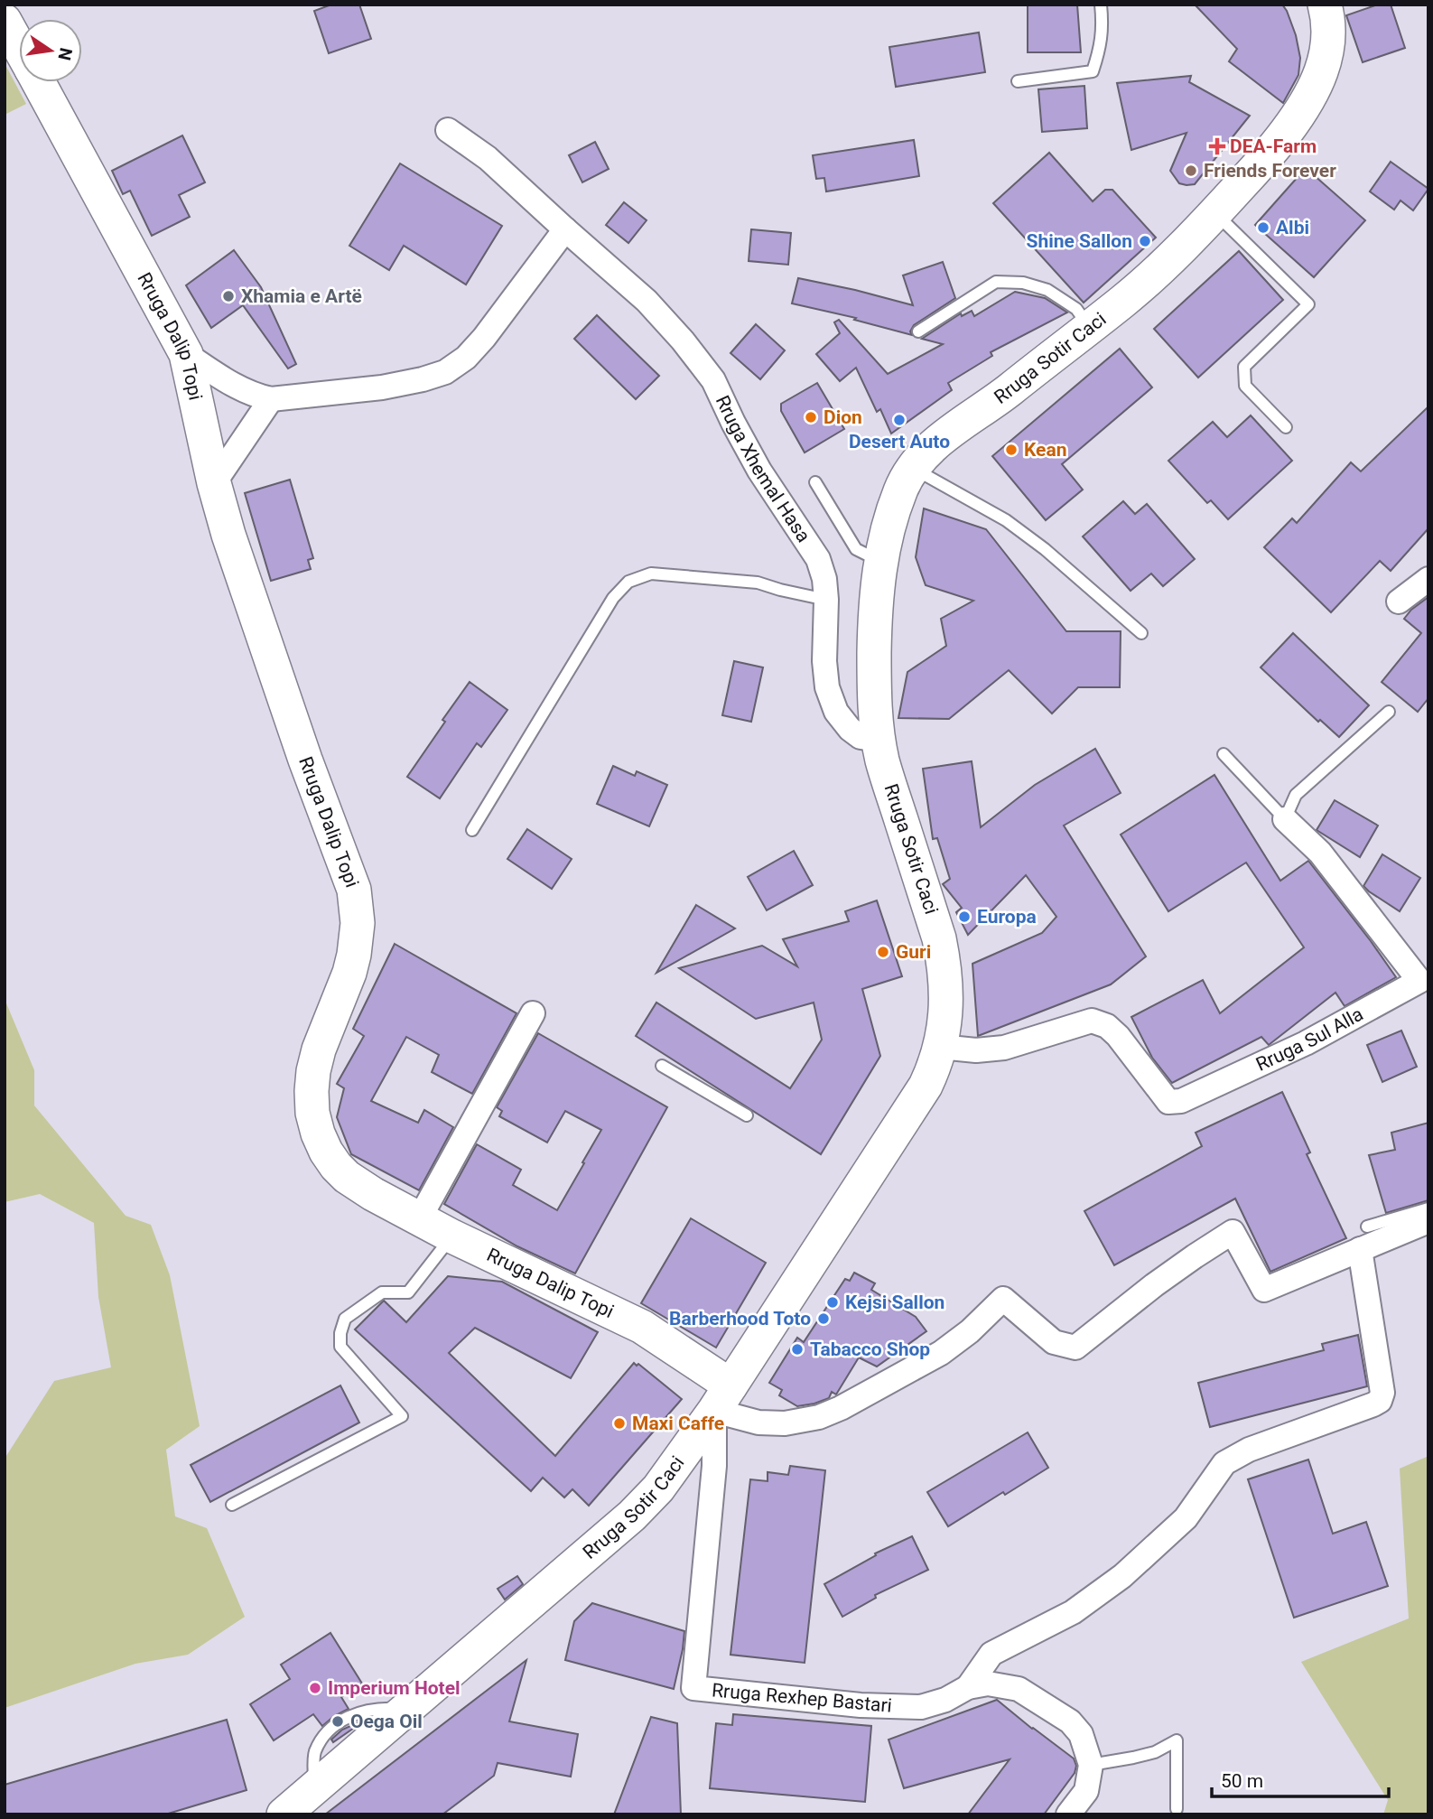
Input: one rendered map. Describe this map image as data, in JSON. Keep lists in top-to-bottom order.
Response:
{
  "streets": {
    "main road": ["Rruga Dalip Topi", "Rruga Sotir Caci"],
    "street": ["Rruga Xhemal Hasa", "Rruga Sul Alla", "Rruga Rexhep Bastari"]
  },
  "crossings": [
    ["Rruga Dalip Topi", "Rruga Sotir Caci"],
    ["Rruga Dalip Topi", "Rruga Rexhep Bastari"],
    ["Rruga Sotir Caci", "Rruga Xhemal Hasa"],
    ["Rruga Sotir Caci", "Rruga Sul Alla"],
    ["Rruga Sotir Caci", "Rruga Rexhep Bastari"]
  ],
  "places": {
    "health": ["DEA-Farm"],
    "other": [
      "Friends Forever",
      "Albi",
      "Shine Sallon",
      "Xhamia e Artë",
      "Dion",
      "Desert Auto",
      "Kean",
      "Europa",
      "Guri",
      "Kejsi Sallon",
      "Barberhood Toto",
      "Tabacco Shop",
      "Maxi Caffe",
      "Imperium Hotel",
      "Oega Oil"
    ]
  },
  "scale_bar": "50 m",
  "north": "right"
}
